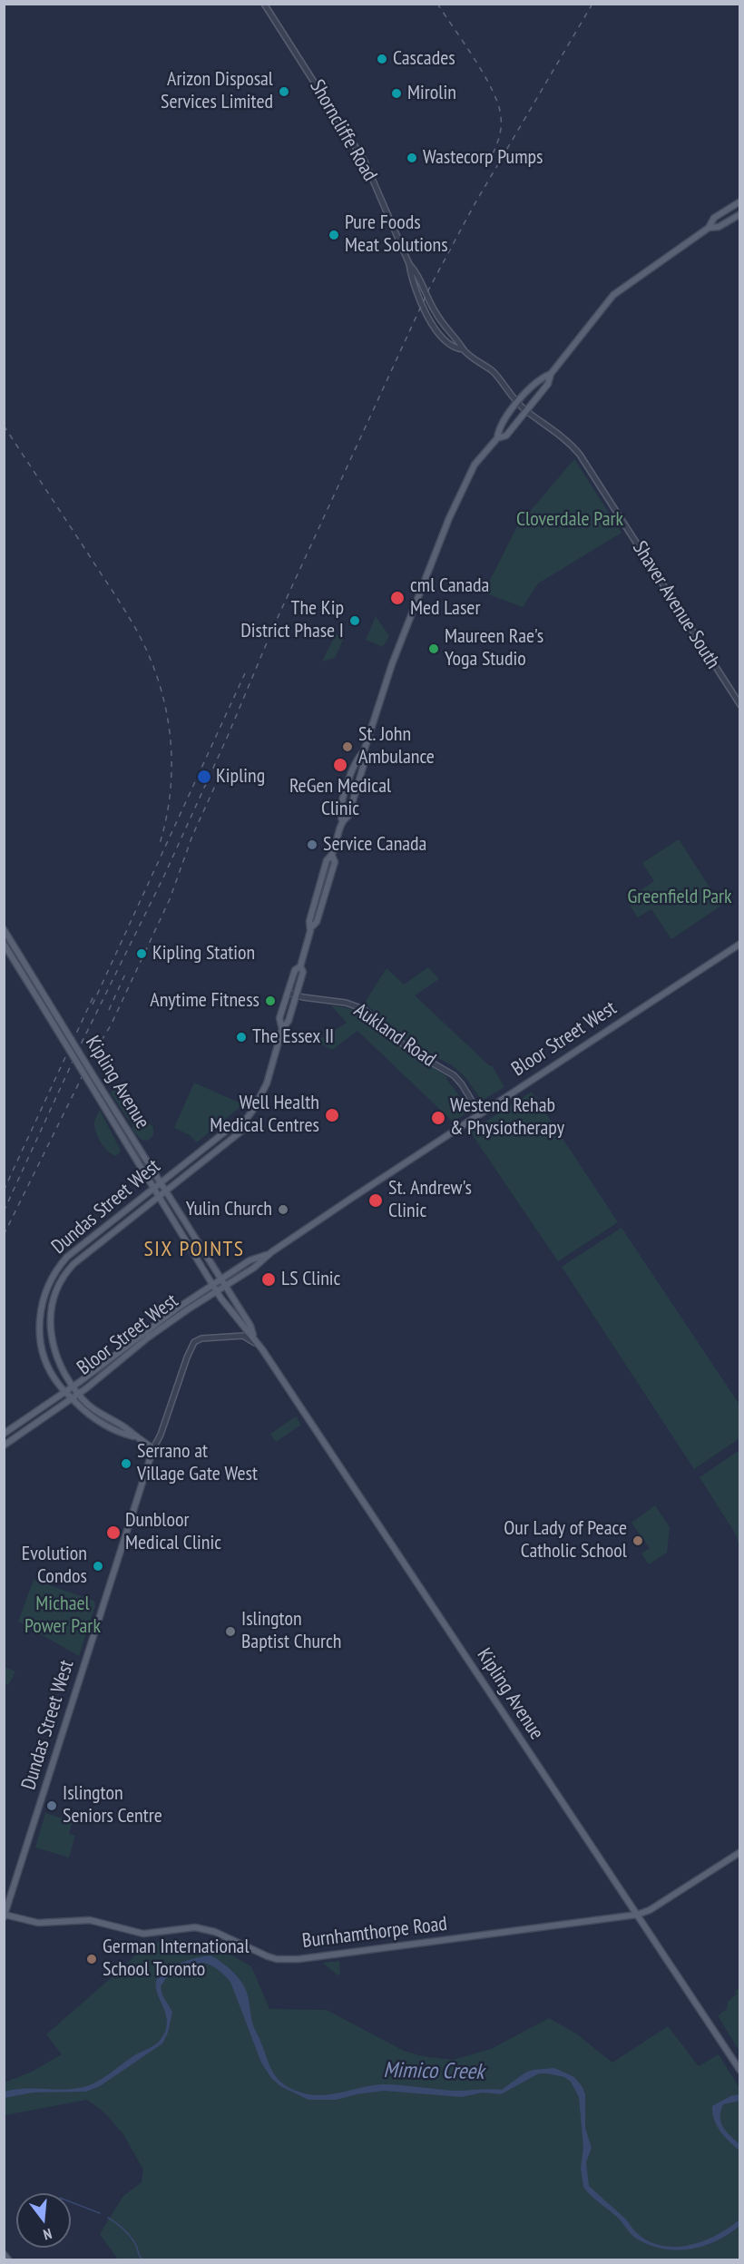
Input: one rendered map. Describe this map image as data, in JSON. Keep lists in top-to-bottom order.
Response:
{
  "streets": {
    "main road": [
      "Bloor Street West",
      "Kipling Avenue",
      "Dundas Street West",
      "Burnhamthorpe Road"
    ],
    "street": ["Shorncliffe Road", "Shaver Avenue South", "Aukland Road"]
  },
  "crossings": [
    ["Shorncliffe Road", "Shaver Avenue South"],
    ["Shorncliffe Road", "Dundas Street West"],
    ["Shaver Avenue South", "Dundas Street West"],
    ["Aukland Road", "Bloor Street West"],
    ["Aukland Road", "Dundas Street West"],
    ["Bloor Street West", "Kipling Avenue"],
    ["Bloor Street West", "Dundas Street West"],
    ["Kipling Avenue", "Dundas Street West"],
    ["Kipling Avenue", "Burnhamthorpe Road"],
    ["Dundas Street West", "Burnhamthorpe Road"]
  ],
  "districts": ["SIX POINTS"],
  "water": ["Mimico Creek"],
  "parks": ["Cloverdale Park", "Greenfield Park", "Michael Power Park"],
  "places": [
    "Cascades",
    "Arizon Disposal Services Limited",
    "Mirolin",
    "Wastecorp Pumps",
    "Pure Foods Meat Solutions",
    "cml Canada Med Laser",
    "The Kip District Phase I",
    "Maureen Rae's Yoga Studio",
    "St. John Ambulance",
    "ReGen Medical Clinic",
    "Kipling",
    "Service Canada",
    "Kipling Station",
    "Anytime Fitness",
    "The Essex II",
    "Well Health Medical Centres",
    "Westend Rehab & Physiotherapy",
    "St. Andrew's Clinic",
    "Yulin Church",
    "LS Clinic",
    "Serrano at Village Gate West",
    "Dunbloor Medical Clinic",
    "Our Lady of Peace Catholic School",
    "Evolution Condos",
    "Islington Baptist Church",
    "Islington Seniors Centre",
    "German International School Toronto"
  ],
  "north": "bottom"
}
